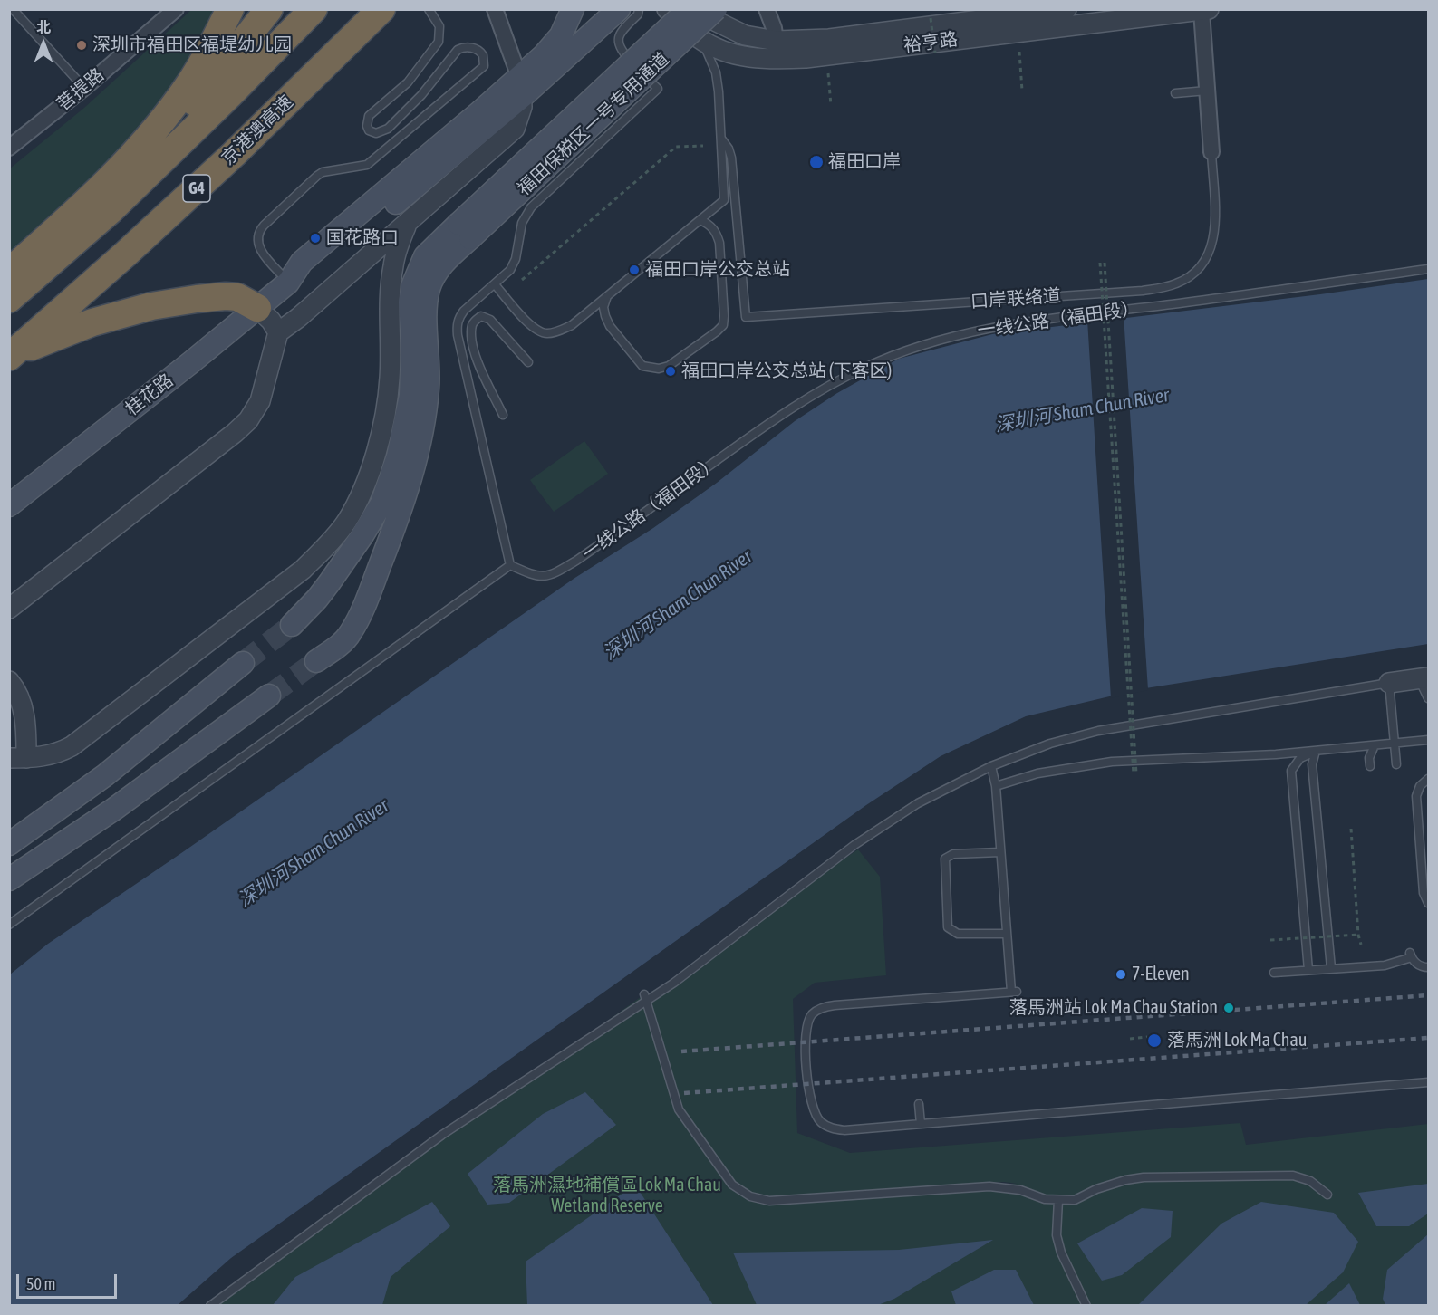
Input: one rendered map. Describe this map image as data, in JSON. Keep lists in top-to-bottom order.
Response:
{
  "streets": {
    "highway": ["京港澳高速", "G4"],
    "main road": ["福田保税区一号专用通道", "桂花路"],
    "street": ["裕亨路", "菩提路", "口岸联络道"],
    "lane": ["一线公路（福田段）"]
  },
  "crossings": [
    ["裕亨路", "口岸联络道"]
  ],
  "water": ["深圳河 Sham Chun River"],
  "parks": ["落馬洲濕地補償區Lok Ma Chau Wetland Reserve"],
  "places": [
    "深圳市福田区福堤幼儿园",
    "福田口岸",
    "国花路口",
    "福田口岸公交总站",
    "福田口岸公交总站 (下客区)",
    "7-Eleven",
    "落馬洲站 Lok Ma Chau Station",
    "落馬洲 Lok Ma Chau"
  ],
  "scale_bar": "50 m",
  "north": "top"
}
